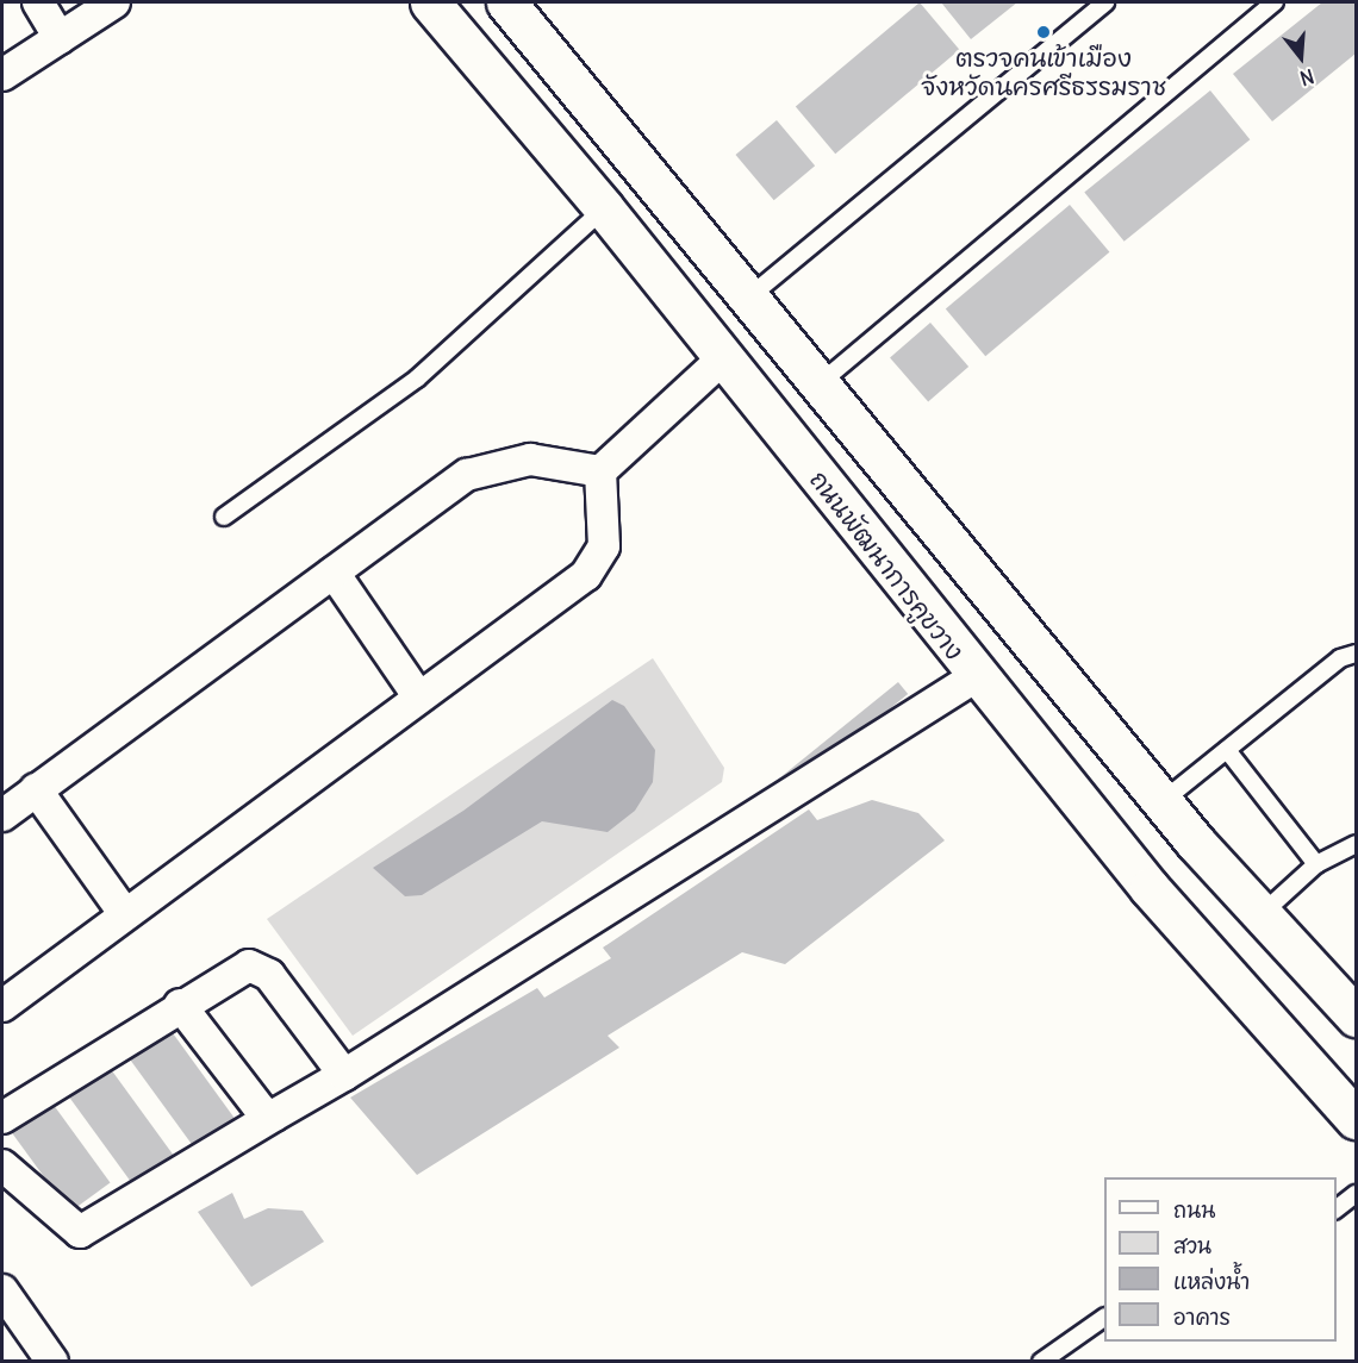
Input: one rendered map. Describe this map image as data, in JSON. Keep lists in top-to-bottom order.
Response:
{
  "streets": {
    "main road": ["ถนนพัฒนาการคูขวาง"]
  },
  "places": ["ตรวจคนเข้าเมือง จังหวัดนครศรีธรรมราช"],
  "legend": [
    "ถนน",
    "สวน",
    "แหล่งน้ำ",
    "อาคาร"
  ],
  "north": "bottom"
}
